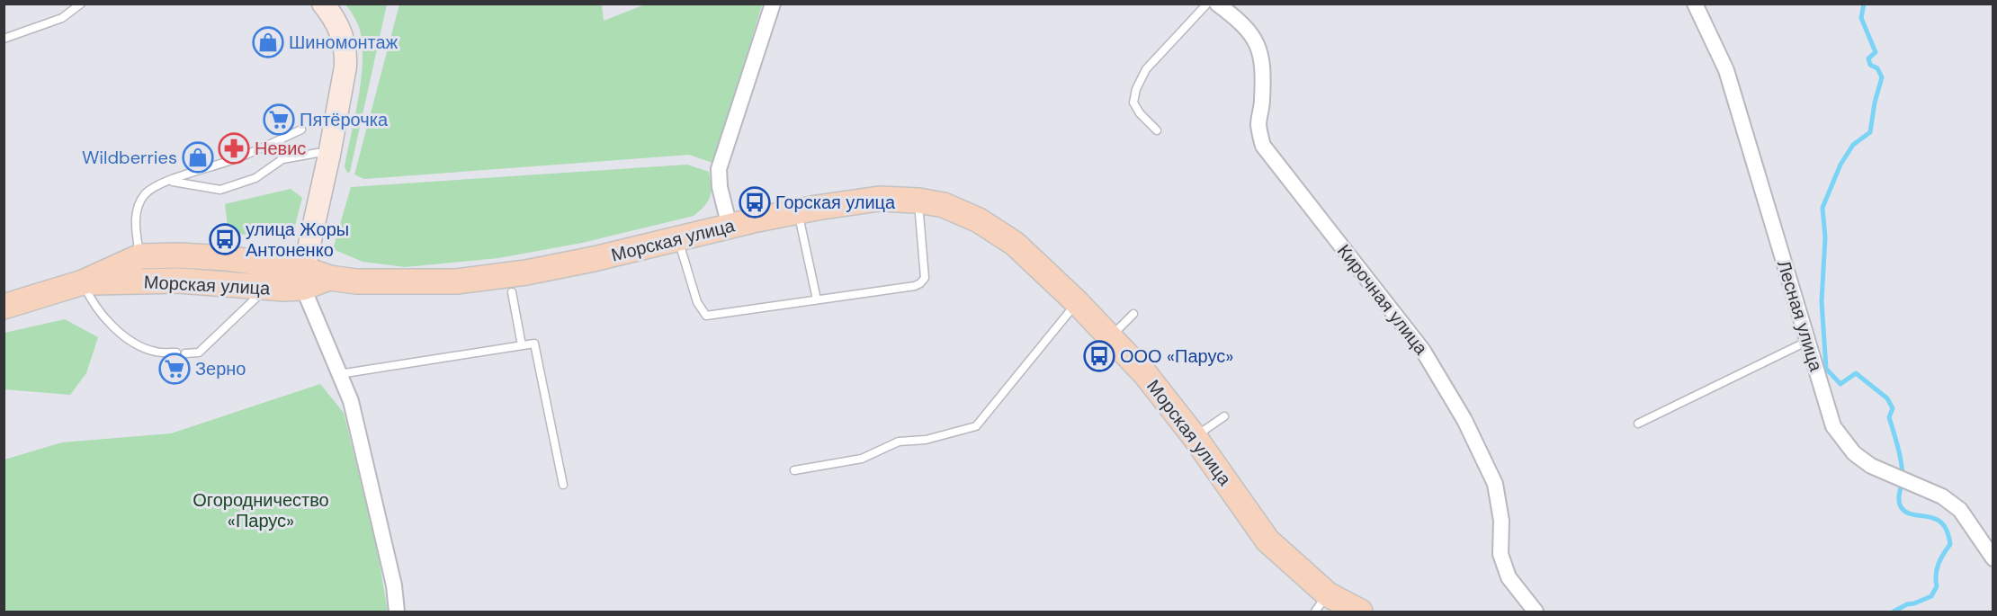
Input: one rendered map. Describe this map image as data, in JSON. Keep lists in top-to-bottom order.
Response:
{
  "streets": {
    "main road": ["Морская улица"],
    "street": ["Кирочная улица", "Лесная улица"]
  },
  "parks": ["Огородничество «Парус»"],
  "places": {
    "shop": ["Шиномонтаж", "Wildberries"],
    "supermarket": ["Пятёрочка", "Зерно"],
    "pharmacy": ["Невис"],
    "bus stop": ["Горская улица", "улица Жоры Антоненко", "ООО «Парус»"]
  }
}
